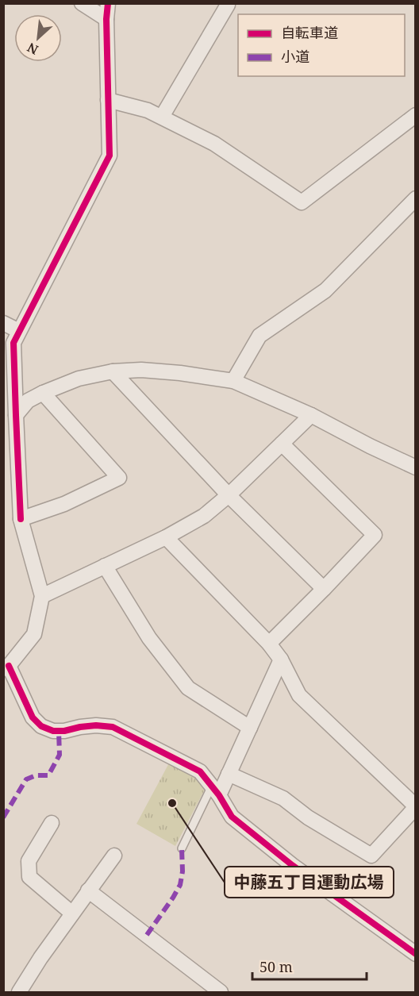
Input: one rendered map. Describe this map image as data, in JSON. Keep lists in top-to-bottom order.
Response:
{
  "places": ["中藤五丁目運動広場"],
  "legend": ["自転車道", "小道"],
  "scale_bar": "50 m",
  "north": "bottom left"
}
